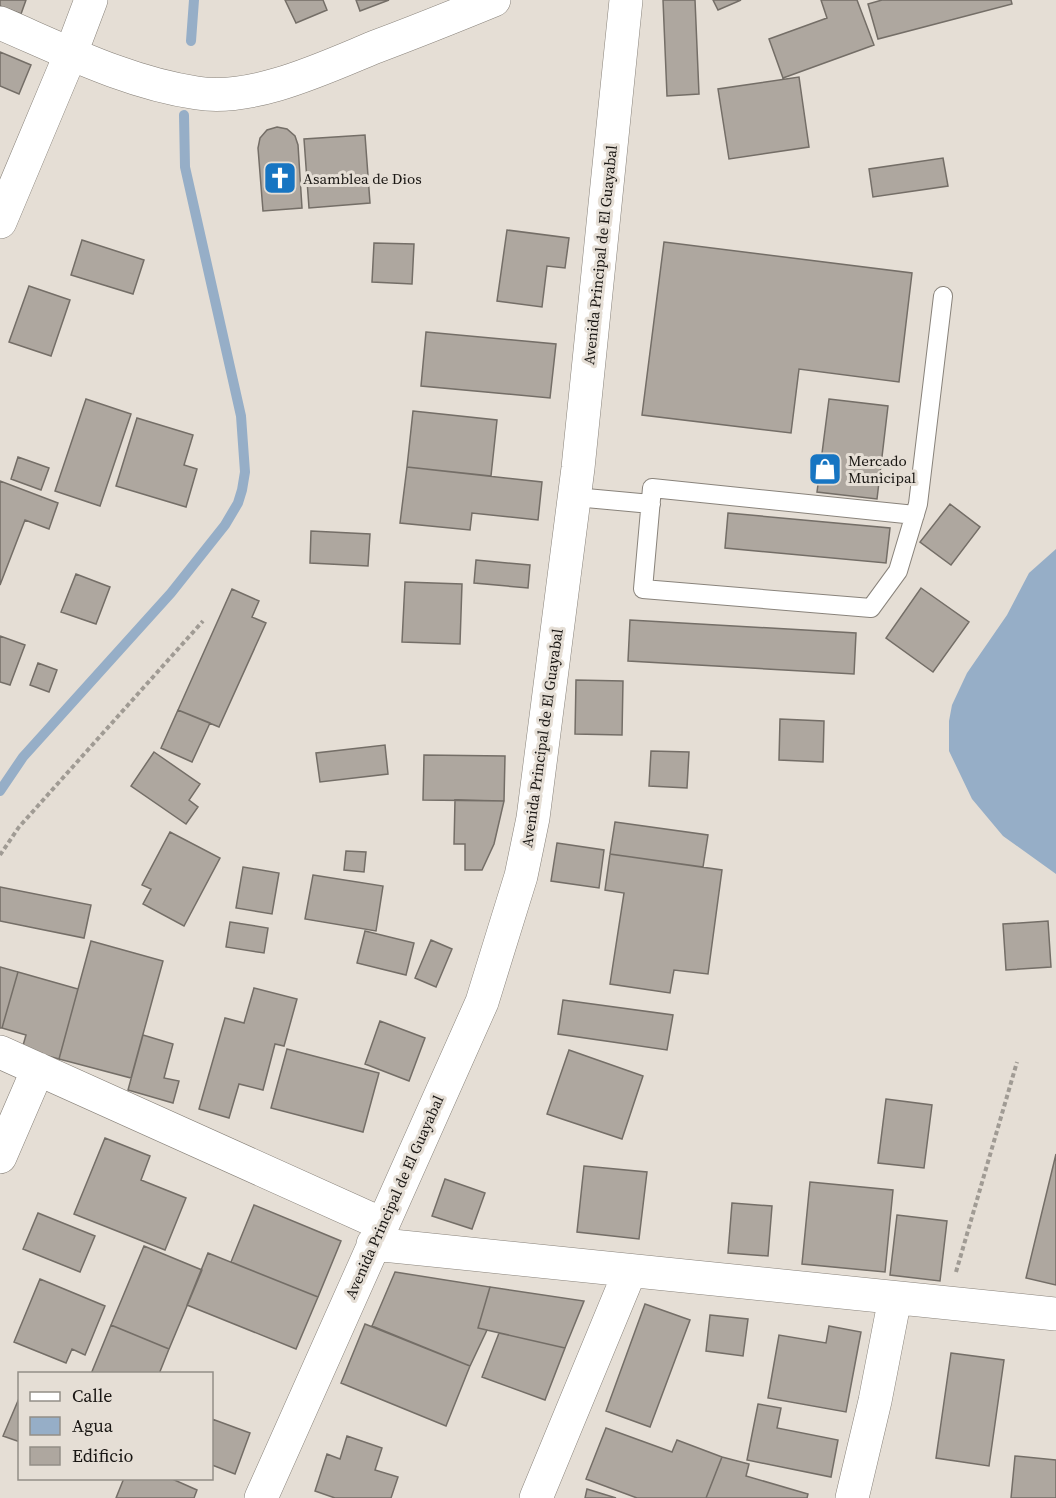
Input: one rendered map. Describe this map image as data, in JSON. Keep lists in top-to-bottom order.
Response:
{
  "streets": {
    "street": ["Avenida Principal de El Guayabal"]
  },
  "places": {
    "church": ["Asamblea de Dios"],
    "shop": ["Mercado Municipal"]
  },
  "legend": ["Calle", "Agua", "Edificio"]
}
